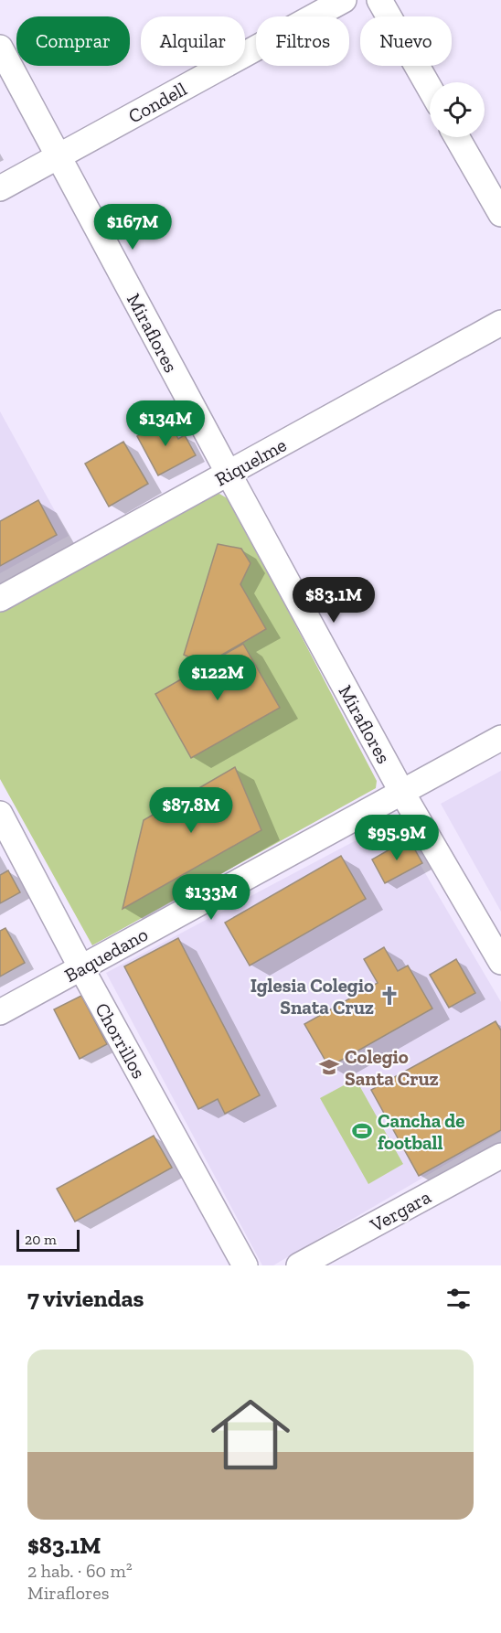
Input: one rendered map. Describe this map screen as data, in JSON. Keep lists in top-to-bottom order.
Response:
{
  "streets": {
    "street": [
      "Condell",
      "Miraflores",
      "Riquelme",
      "Baquedano",
      "Chorrillos",
      "Vergara"
    ]
  },
  "crossings": [
    ["Condell", "Miraflores"],
    ["Miraflores", "Riquelme"],
    ["Miraflores", "Baquedano"],
    ["Baquedano", "Chorrillos"]
  ],
  "places": {
    "church": ["Iglesia Colegio Snata Cruz"],
    "school or university": ["Colegio Santa Cruz"],
    "sports": ["Cancha de football"]
  },
  "scale_bar": "20 m",
  "page": {
    "chip": [
      "Comprar",
      "Alquilar",
      "Filtros",
      "Nuevo"
    ],
    "price": [
      "$167M",
      "$134M",
      "$83.1M",
      "$122M",
      "$87.8M",
      "$95.9M",
      "$133M"
    ],
    "scale": "20 m",
    "heading": "7 viviendas",
    "list": [
      {
        "name": "$83.1M",
        "note": "2 hab. · 60 m² · Miraflores"
      }
    ]
  }
}
